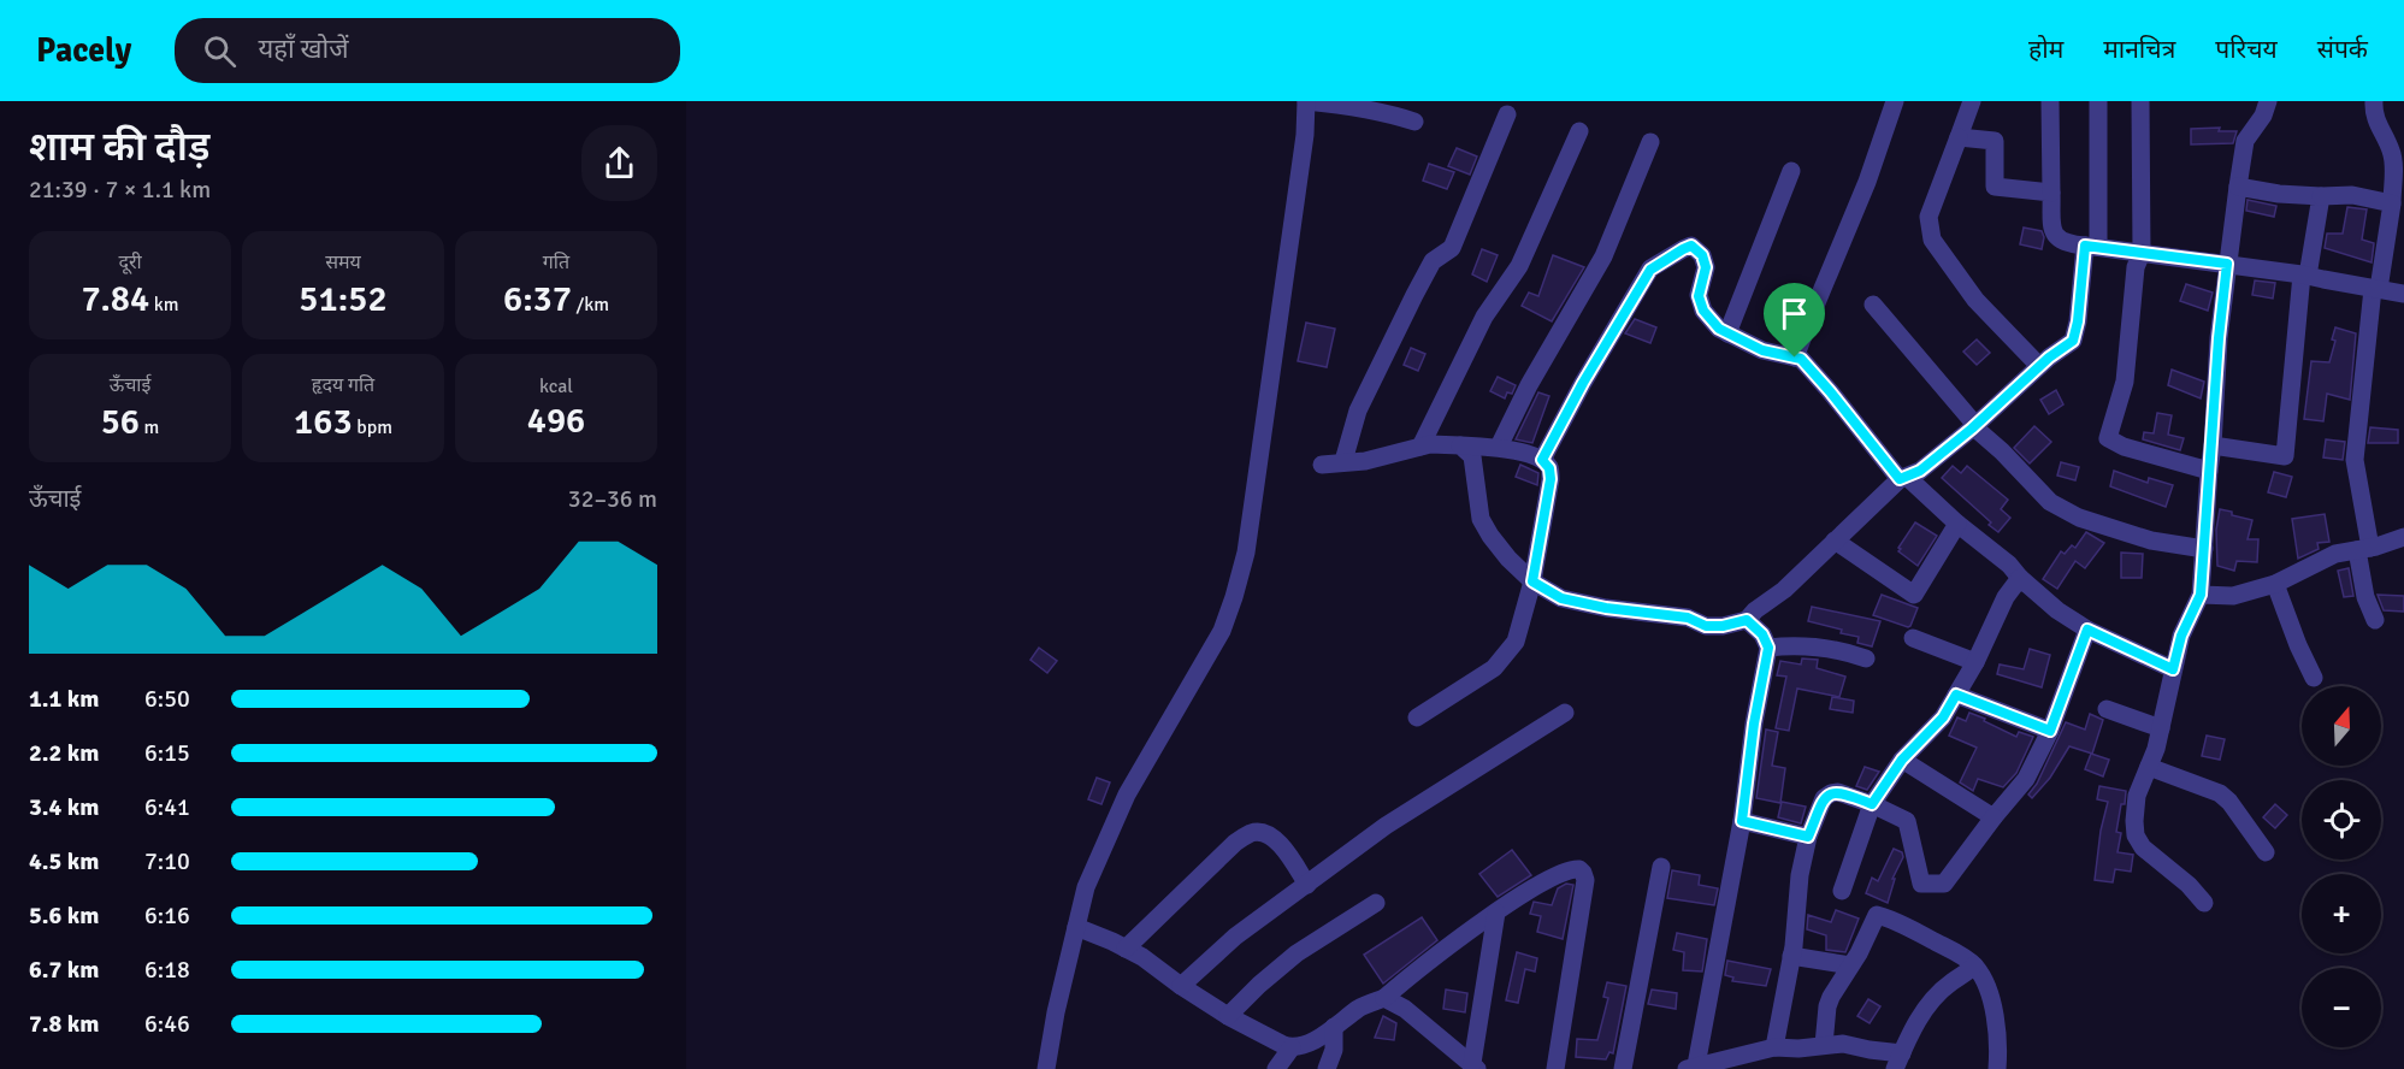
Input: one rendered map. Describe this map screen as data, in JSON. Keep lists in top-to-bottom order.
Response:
{
  "north": "top",
  "page": {
    "header": "Pacely",
    "search": "यहाँ खोजें",
    "nav": [
      "होम",
      "मानचित्र",
      "परिचय",
      "संपर्क"
    ],
    "heading": ["शाम की दौड़", "21:39 · 7 × 1.1 km"],
    "stats": [
      ["दूरी", "7.84 km"],
      ["समय", "51:52"],
      ["गति", "6:37 /km"],
      ["ऊँचाई", "56 m"],
      ["हृदय गति", "163 bpm"],
      ["kcal", "496"]
    ],
    "chart": ["ऊँचाई", "32–36 m"],
    "list": [
      {
        "name": "1.1 km",
        "note": "6:50"
      },
      {
        "name": "2.2 km",
        "note": "6:15"
      },
      {
        "name": "3.4 km",
        "note": "6:41"
      },
      {
        "name": "4.5 km",
        "note": "7:10"
      },
      {
        "name": "5.6 km",
        "note": "6:16"
      },
      {
        "name": "6.7 km",
        "note": "6:18"
      },
      {
        "name": "7.8 km",
        "note": "6:46"
      }
    ],
    "map_buttons": ["+", "−"]
  }
}
